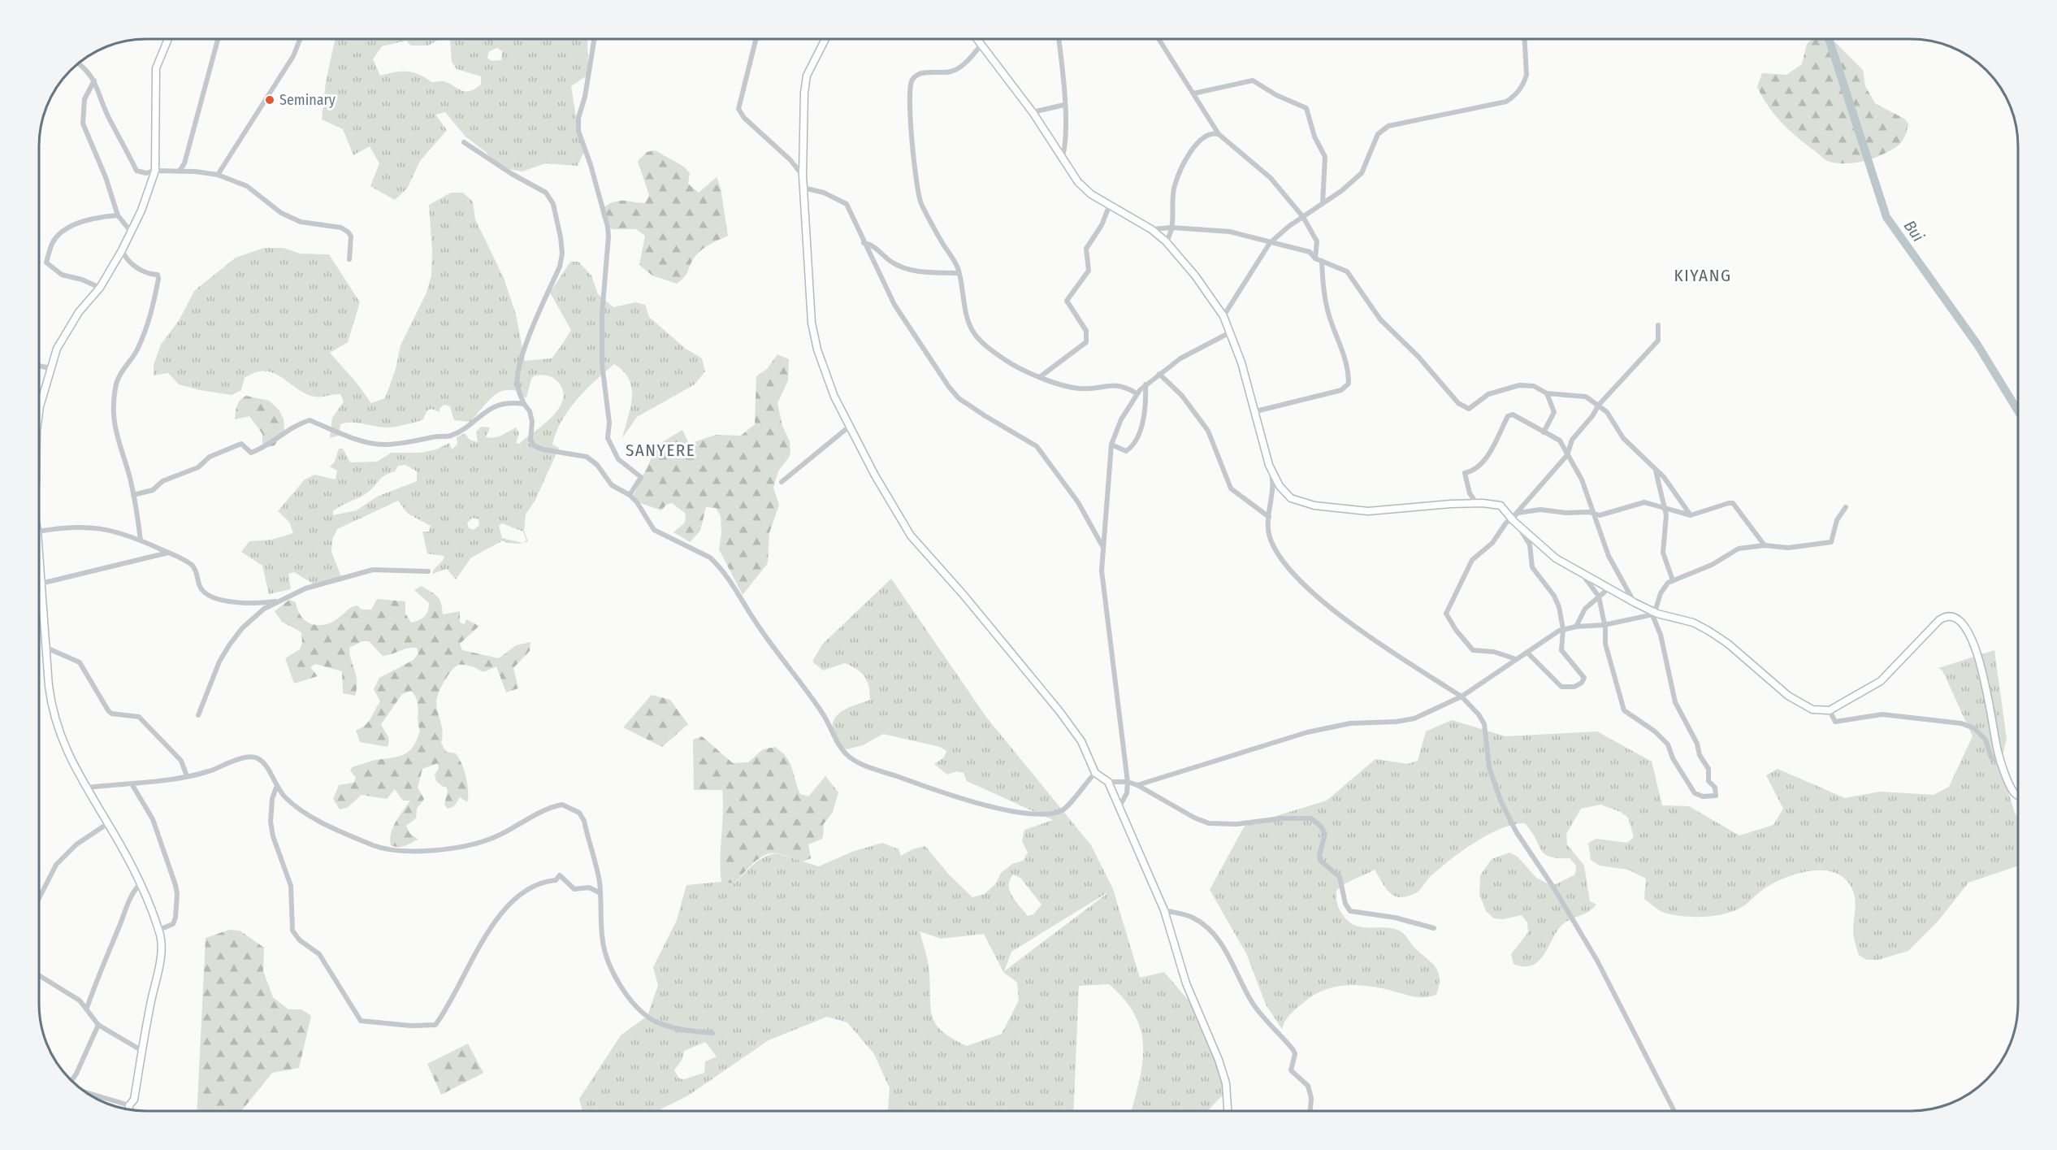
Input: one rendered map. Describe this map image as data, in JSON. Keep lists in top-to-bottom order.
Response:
{
  "districts": ["KIYANG", "SANYERE"],
  "water": ["Bui"],
  "places": ["Seminary"]
}
